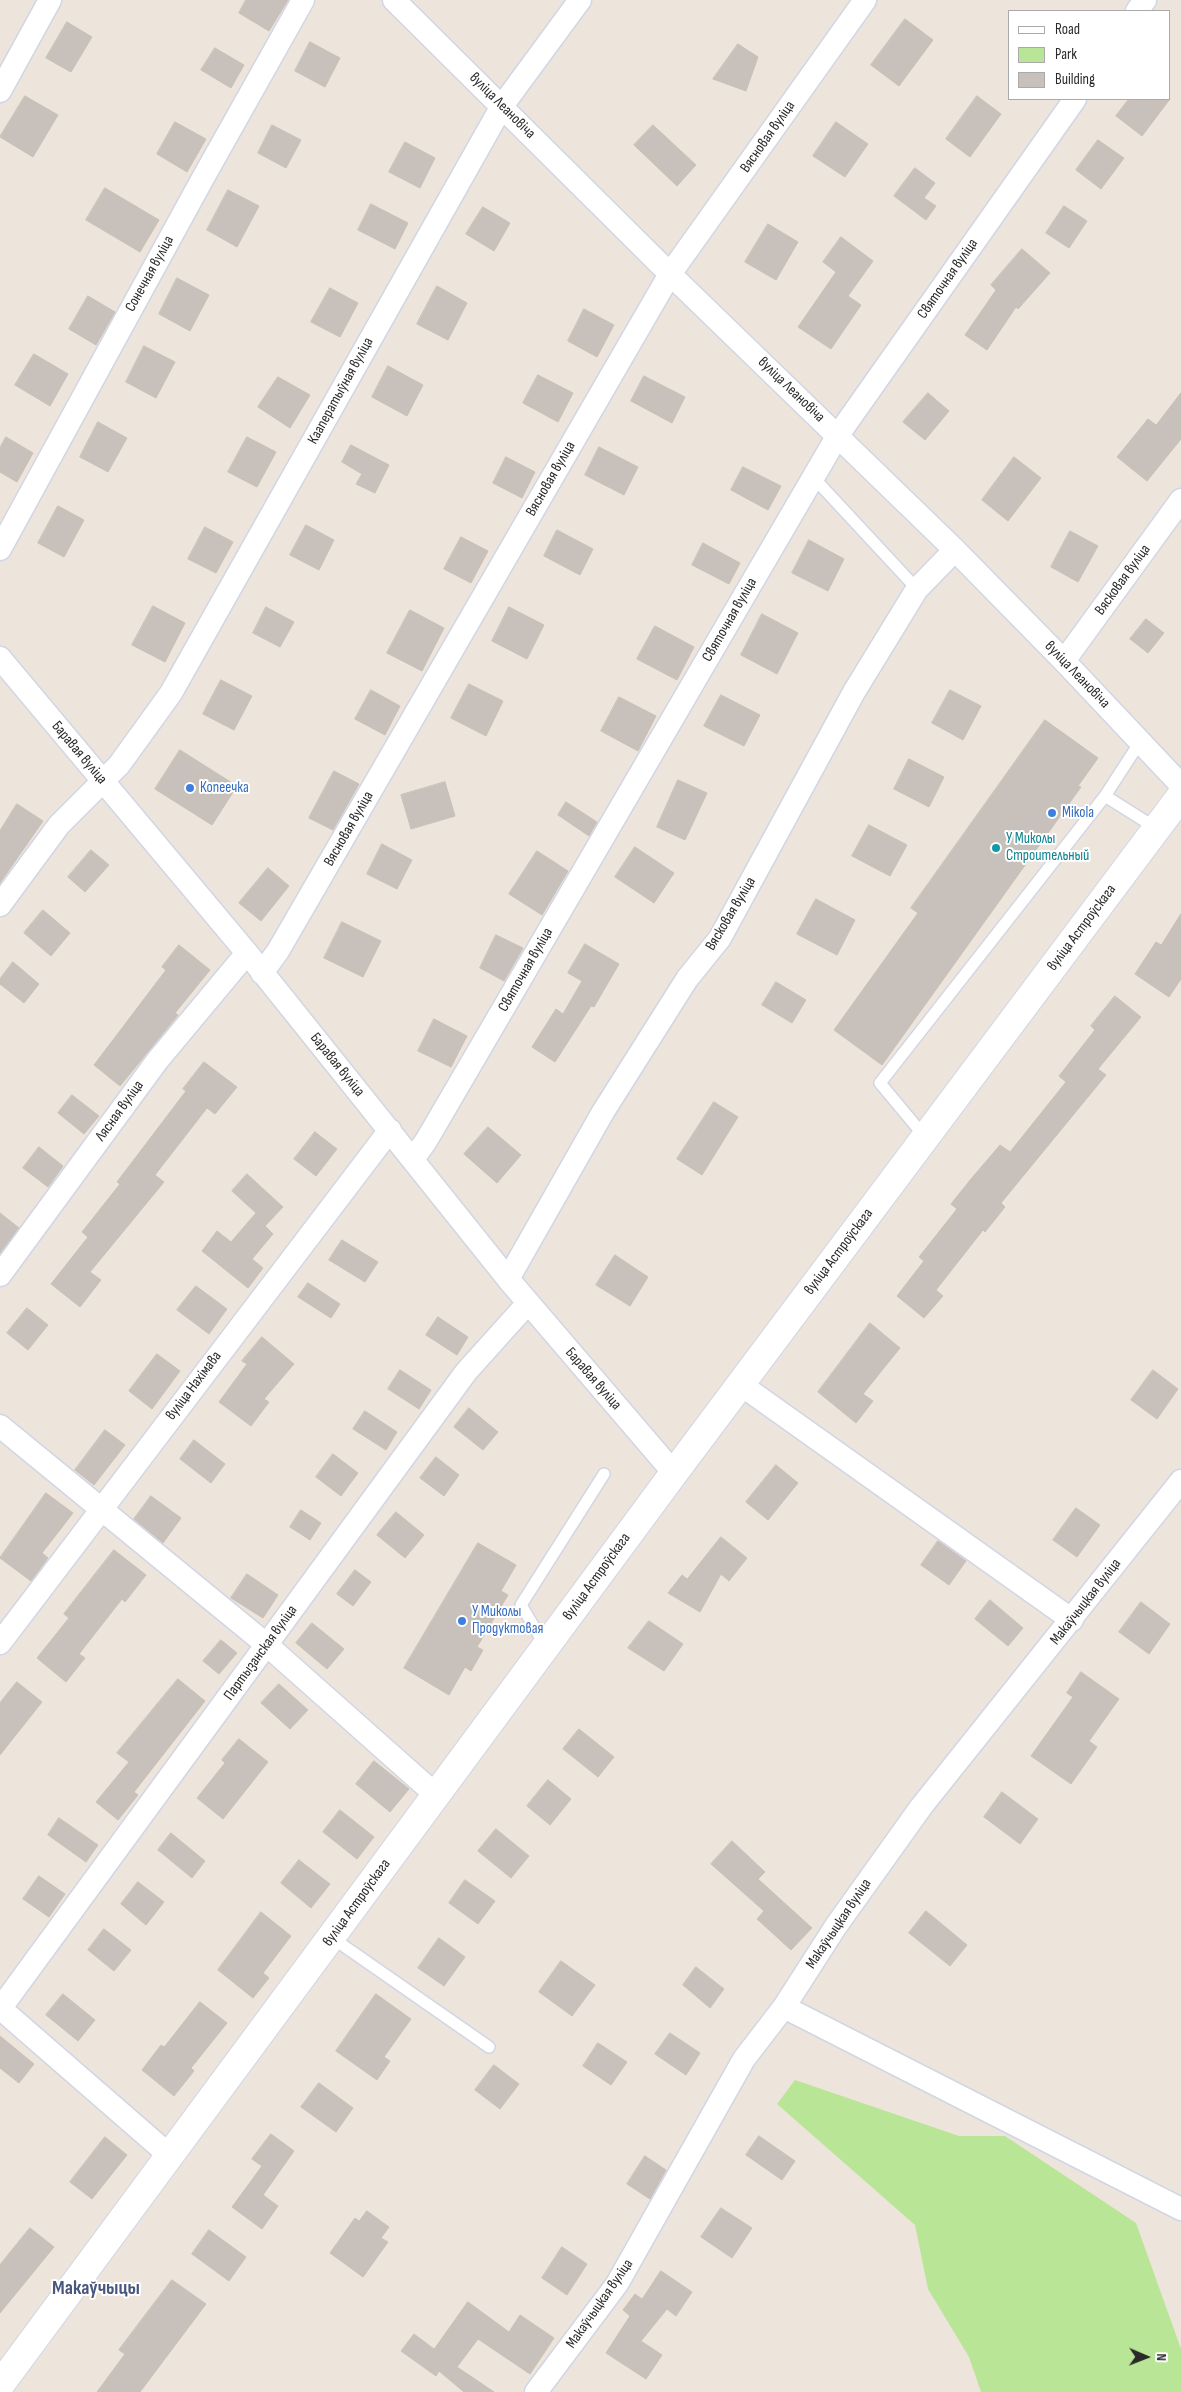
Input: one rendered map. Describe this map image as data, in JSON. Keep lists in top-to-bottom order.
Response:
{
  "streets": {
    "street": [
      "вуліца Леановіча",
      "Вясновая вуліца",
      "Сонечная вуліца",
      "Святочная вуліца",
      "Кааператыўная вуліца",
      "Вясковая вуліца",
      "Баравая вуліца",
      "вуліца Астроўскага",
      "Лясная вуліца",
      "вуліца Нахімава",
      "Макаўчыцкая вуліца",
      "Партызанская вуліца"
    ]
  },
  "crossings": [
    ["вуліца Леановіча", "Вясновая вуліца"],
    ["вуліца Леановіча", "Святочная вуліца"],
    ["вуліца Леановіча", "Кааператыўная вуліца"],
    ["вуліца Леановіча", "Вясковая вуліца"],
    ["вуліца Леановіча", "вуліца Астроўскага"],
    ["Вясновая вуліца", "Баравая вуліца"],
    ["Святочная вуліца", "Баравая вуліца"],
    ["Кааператыўная вуліца", "Баравая вуліца"],
    ["Вясковая вуліца", "Баравая вуліца"],
    ["Баравая вуліца", "вуліца Астроўскага"],
    ["Баравая вуліца", "Лясная вуліца"],
    ["Баравая вуліца", "вуліца Нахімава"],
    ["Баравая вуліца", "Партызанская вуліца"]
  ],
  "districts": ["Макаўчыцы"],
  "places": [
    "Копеечка",
    "Mikola",
    "У Миколы Строительный",
    "У Миколы Продуктовая"
  ],
  "legend": ["Road", "Park", "Building"],
  "north": "right"
}
